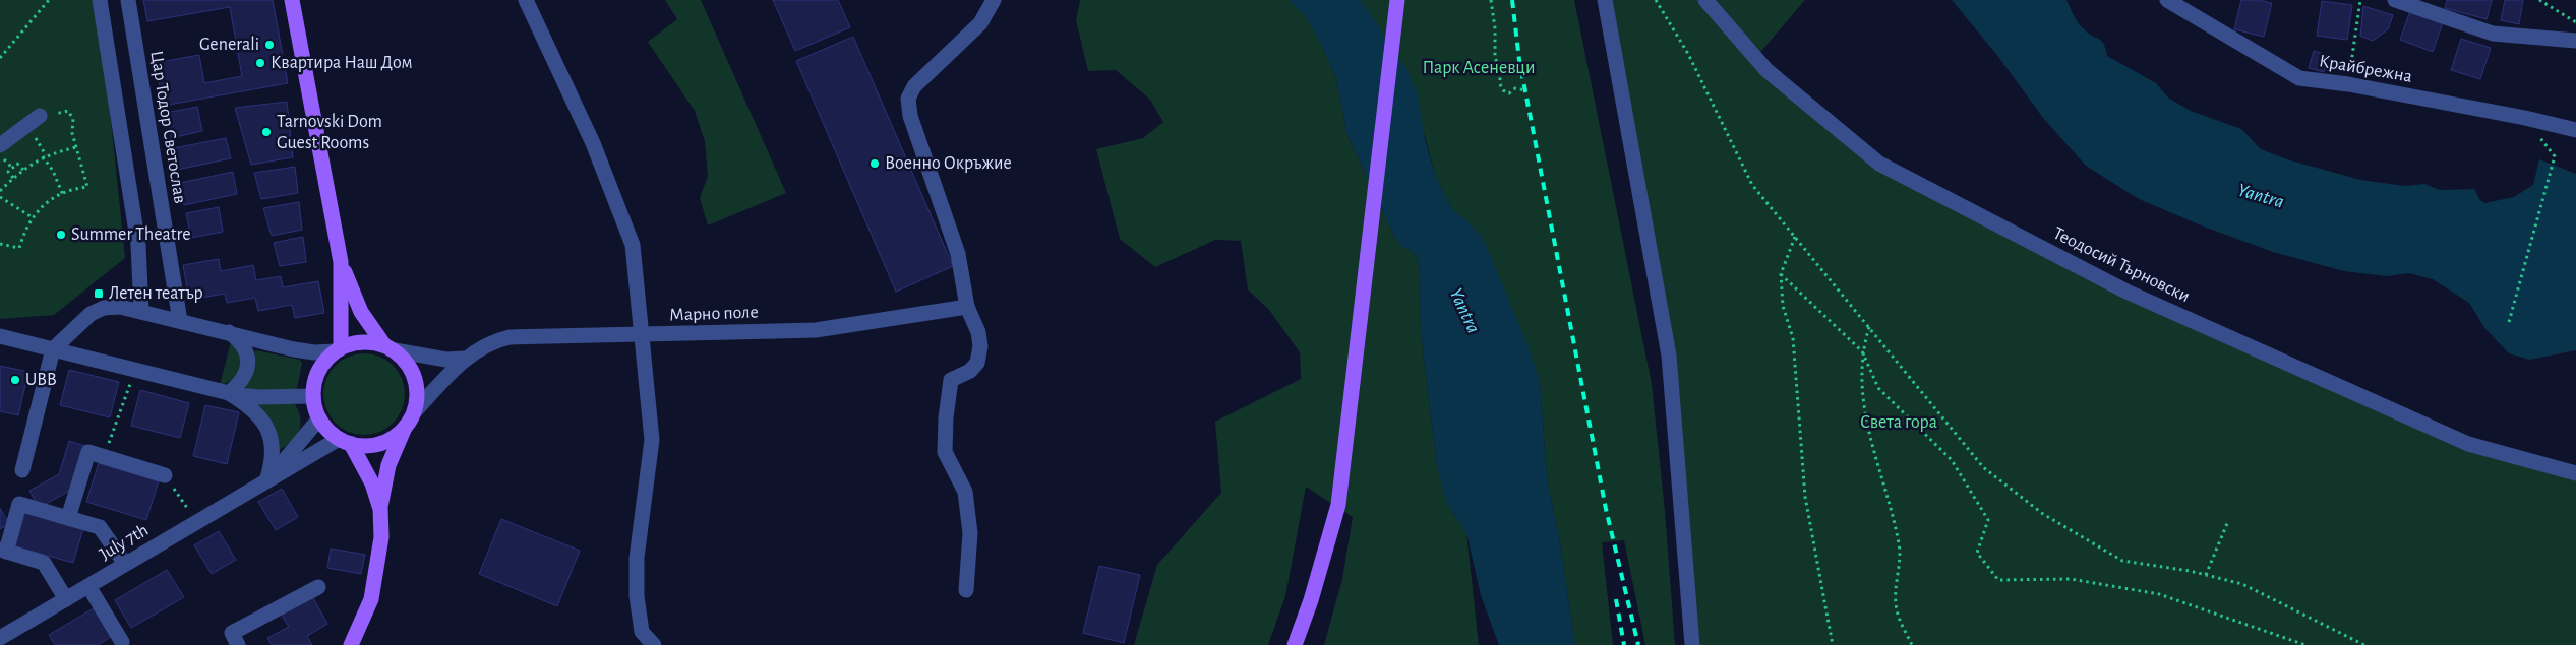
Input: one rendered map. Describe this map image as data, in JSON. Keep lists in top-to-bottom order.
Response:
{
  "streets": {
    "street": [
      "Крайбрежна",
      "Цар Тодор Светослав",
      "Теодосий Търновски",
      "Марно поле",
      "July 7th"
    ]
  },
  "crossings": [
    ["Марно поле", "July 7th"]
  ],
  "water": ["Yantra"],
  "parks": ["Парк Асеневци", "Света гора"],
  "places": {
    "other": [
      "Generali",
      "Квартира Наш Дом",
      "Tarnovski Dom Guest Rooms",
      "Военно Окръжие",
      "Summer Theatre",
      "UBB"
    ],
    "transit": ["Летен театър"]
  }
}
